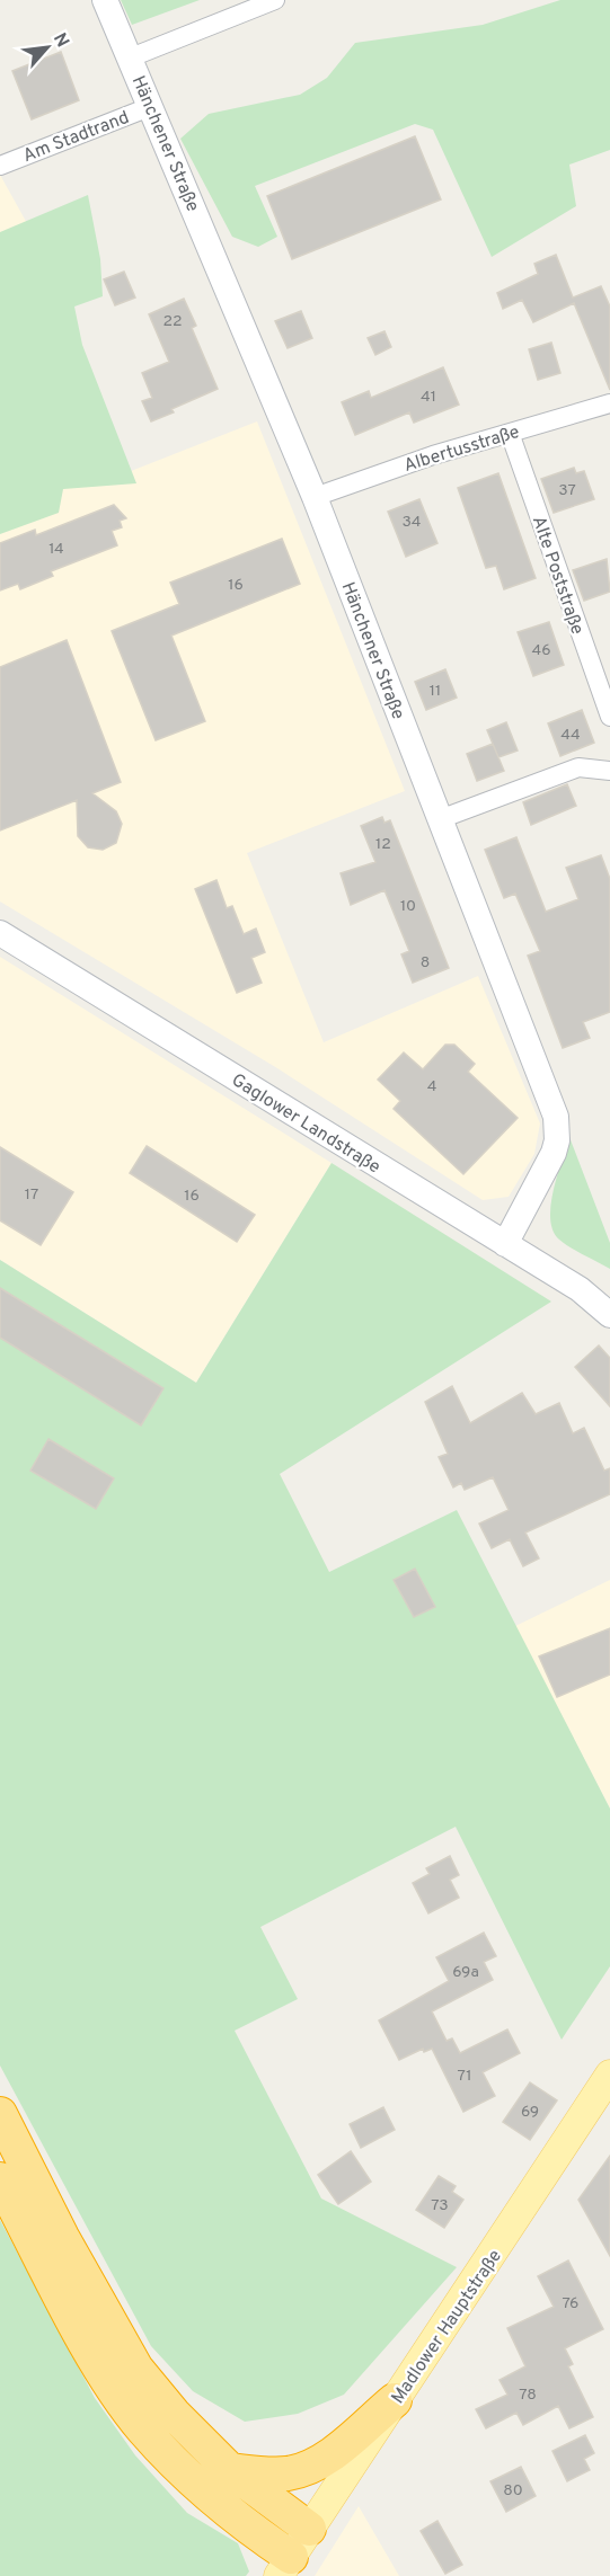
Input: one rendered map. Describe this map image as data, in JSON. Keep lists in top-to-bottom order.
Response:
{
  "streets": {
    "main road": ["Madlower Hauptstraße"],
    "street": [
      "Am Stadtrand",
      "Hänchener Straße",
      "Albertusstraße",
      "Alte Poststraße",
      "Gaglower Landstraße"
    ]
  },
  "crossings": [
    ["Am Stadtrand", "Hänchener Straße"],
    ["Hänchener Straße", "Albertusstraße"],
    ["Hänchener Straße", "Gaglower Landstraße"],
    ["Albertusstraße", "Alte Poststraße"]
  ],
  "house_numbers": [
    "22",
    "41",
    "37",
    "34",
    "14",
    "16",
    "46",
    "11",
    "44",
    "12",
    "10",
    "8",
    "4",
    "17",
    "16",
    "69a",
    "71",
    "69",
    "73",
    "76",
    "78",
    "80"
  ],
  "north": "top right"
}
